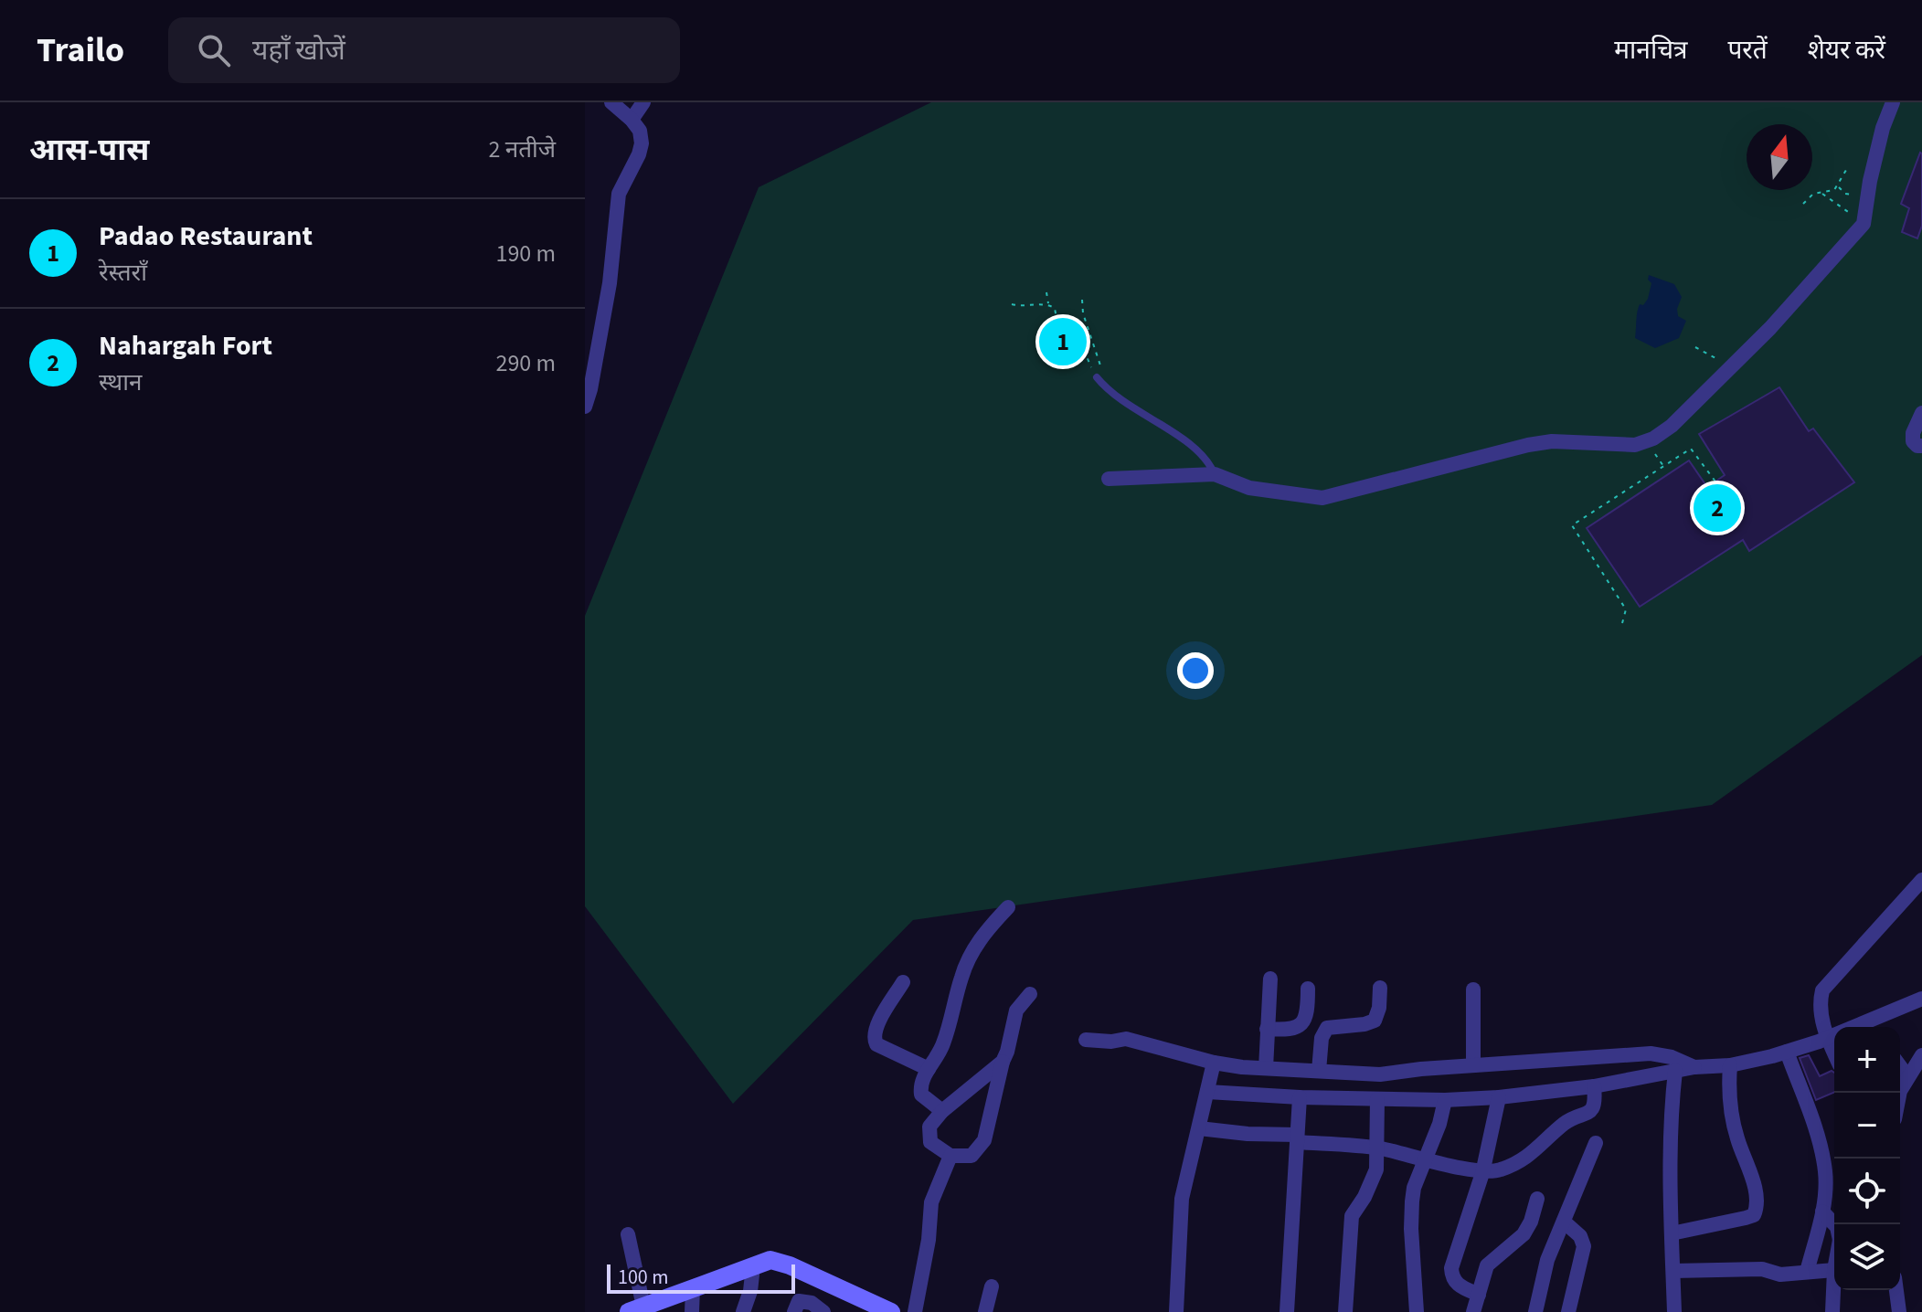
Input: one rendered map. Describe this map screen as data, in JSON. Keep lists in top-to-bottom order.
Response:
{
  "scale_bar": "100 m",
  "north": "top",
  "page": {
    "header": "Trailo",
    "search": "यहाँ खोजें",
    "nav": ["मानचित्र", "परतें", "शेयर करें"],
    "heading": ["आस-पास", "2 नतीजे"],
    "list": [
      {
        "mark": "1",
        "name": "Padao Restaurant",
        "note": "रेस्तराँ",
        "value": "190 m"
      },
      {
        "mark": "2",
        "name": "Nahargah Fort",
        "note": "स्थान",
        "value": "290 m"
      }
    ],
    "pins": ["1", "2"],
    "map_buttons": ["+", "−"],
    "scale": "100 m"
  }
}
